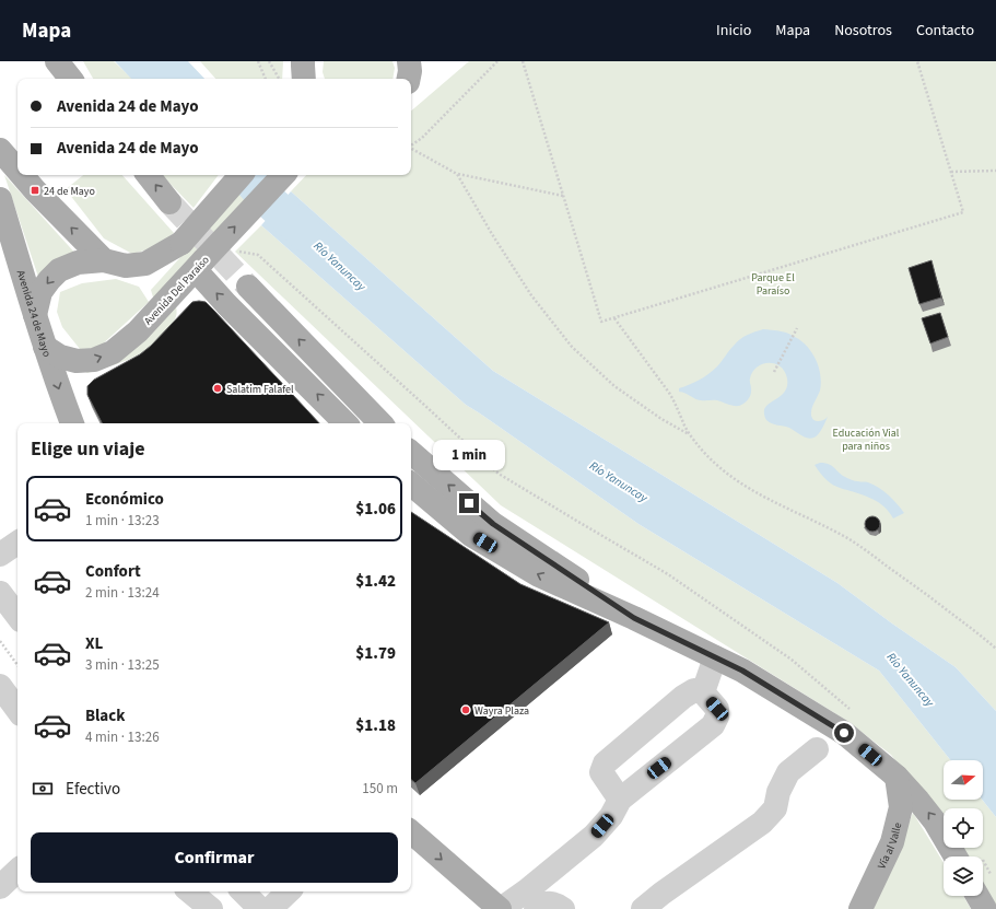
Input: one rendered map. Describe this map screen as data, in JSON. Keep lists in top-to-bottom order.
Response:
{
  "streets": {
    "main road": ["Avenida Del Paraíso", "Avenida 24 de Mayo", "Vía al Valle"]
  },
  "crossings": [
    ["Avenida Del Paraíso", "Avenida 24 de Mayo"]
  ],
  "water": ["Río Yanuncay"],
  "parks": ["Parque El Paraíso", "Educación Vial para niños"],
  "places": {
    "transit": ["24 de Mayo"],
    "other": ["Salatim Falafel", "Wayra Plaza"]
  },
  "north": "right",
  "page": {
    "header": "Mapa",
    "nav": [
      "Inicio",
      "Mapa",
      "Nosotros",
      "Contacto"
    ],
    "banner": ["Avenida 24 de Mayo", "Avenida 24 de Mayo"],
    "heading": "Elige un viaje",
    "bubble": "1 min",
    "list": [
      {
        "name": "Económico",
        "note": "1 min · 13:23",
        "value": "$1.06"
      },
      {
        "name": "Confort",
        "note": "2 min · 13:24",
        "value": "$1.42"
      },
      {
        "name": "XL",
        "note": "3 min · 13:25",
        "value": "$1.79"
      },
      {
        "name": "Black",
        "note": "4 min · 13:26",
        "value": "$1.18"
      }
    ],
    "pay": ["Efectivo", "150 m"],
    "buttons": "Confirmar"
  }
}
